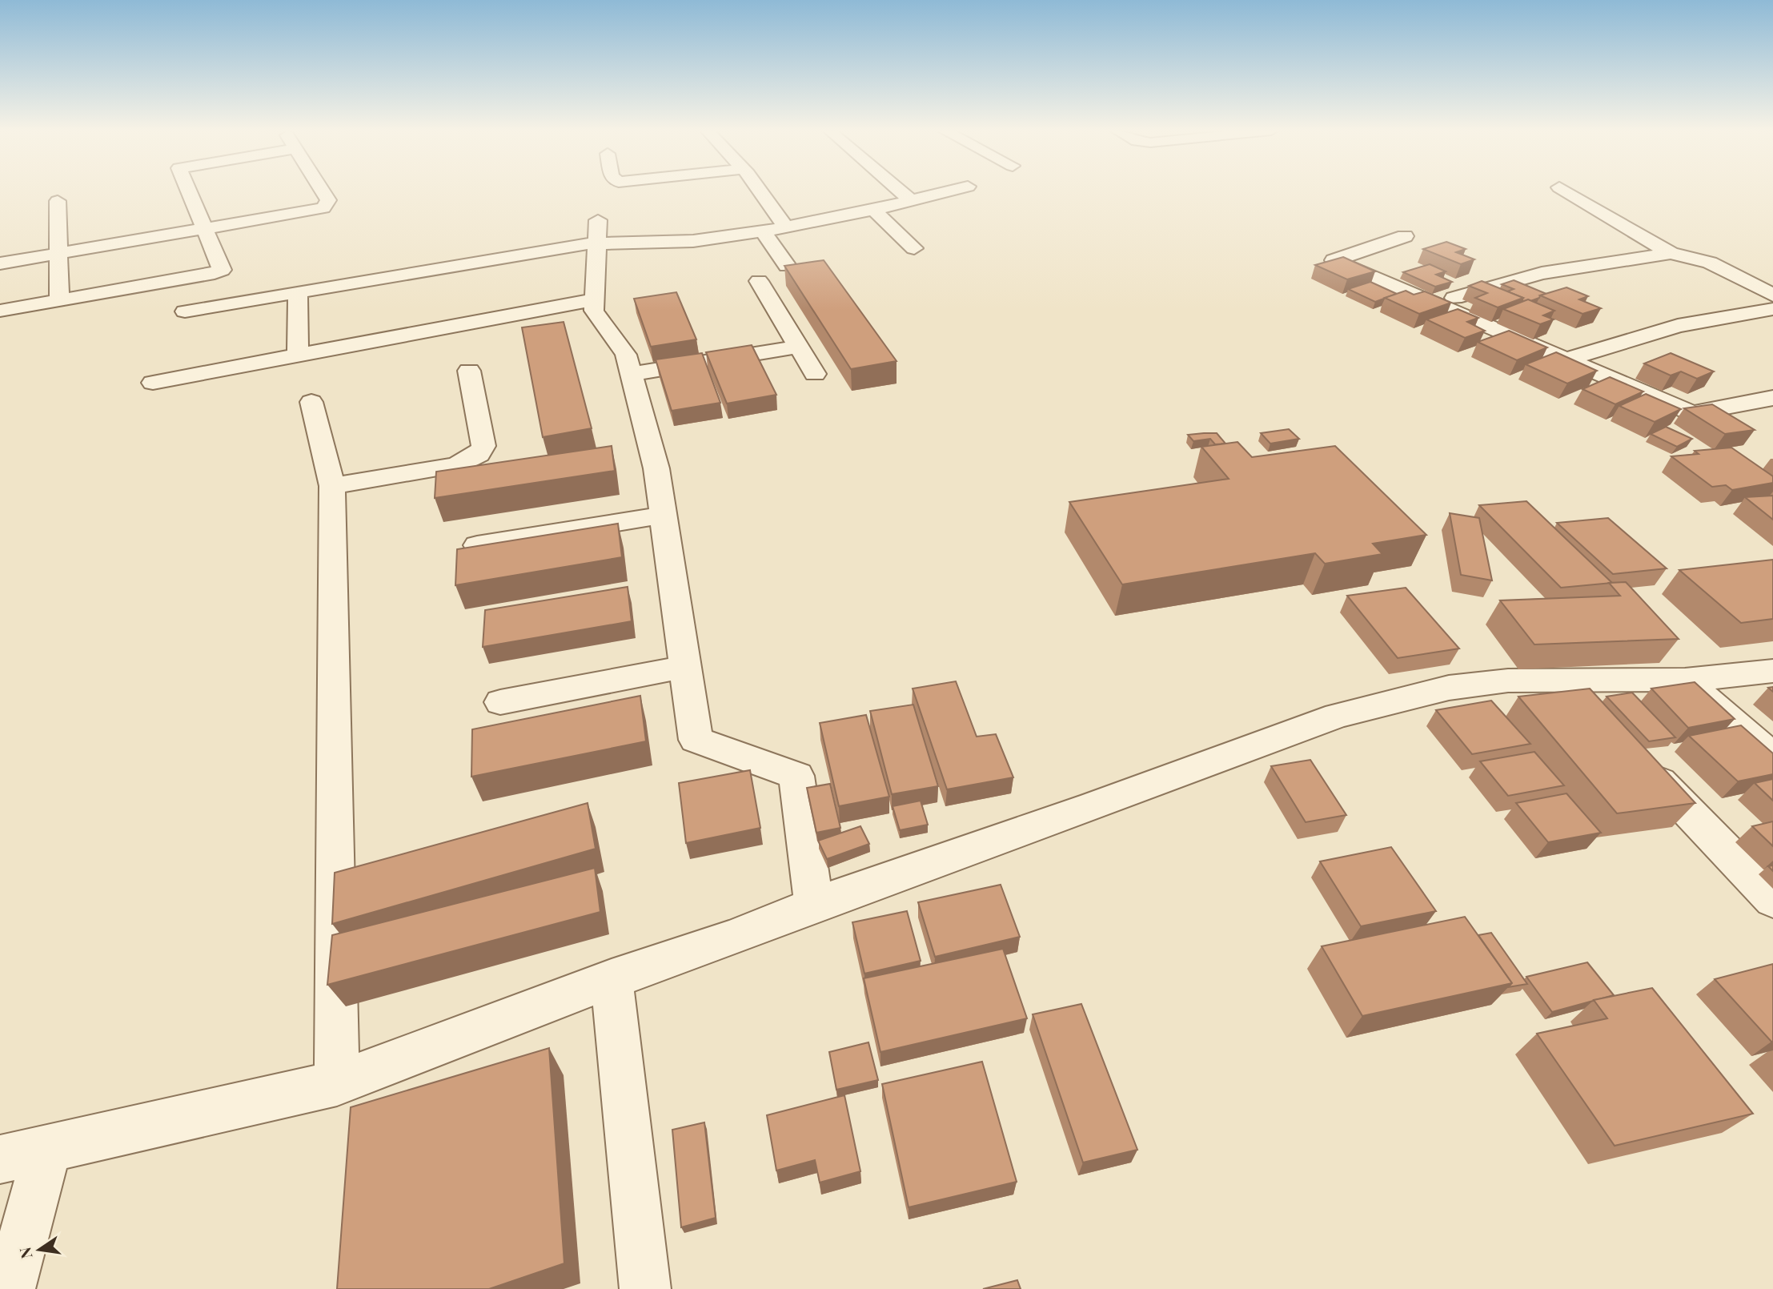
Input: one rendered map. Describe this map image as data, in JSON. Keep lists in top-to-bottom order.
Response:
{
  "north": "left"
}
